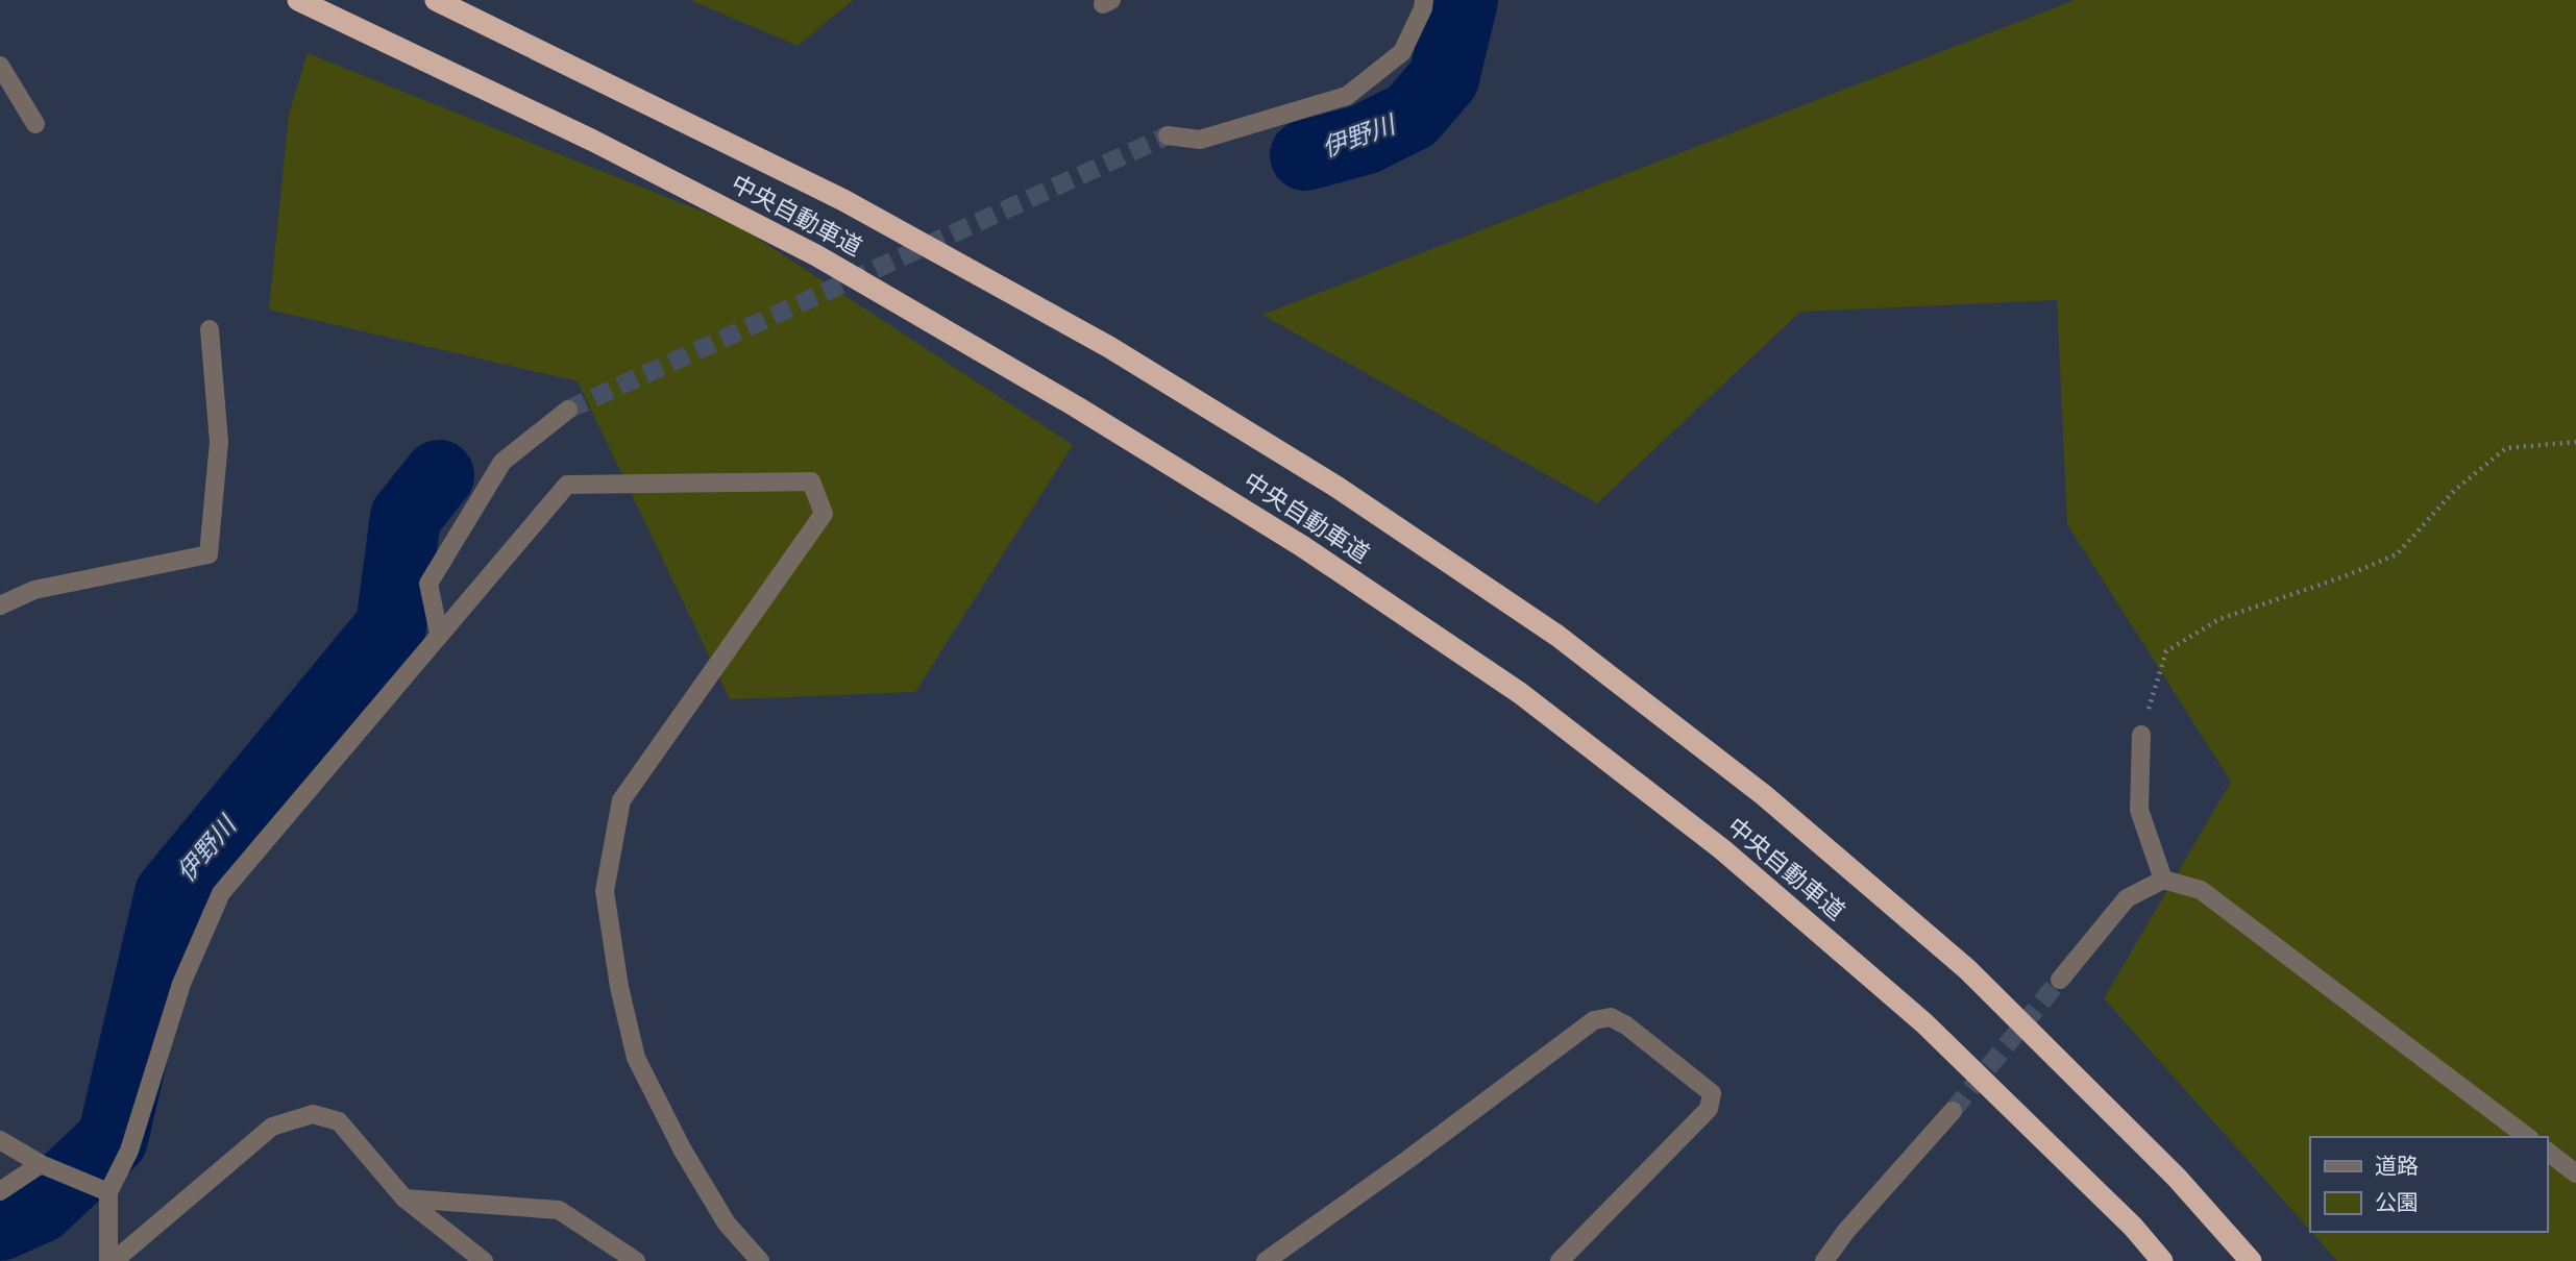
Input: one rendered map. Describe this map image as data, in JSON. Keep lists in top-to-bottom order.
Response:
{
  "streets": {
    "highway": ["中央自動車道"]
  },
  "water": ["伊野川"],
  "legend": ["道路", "公園"]
}
